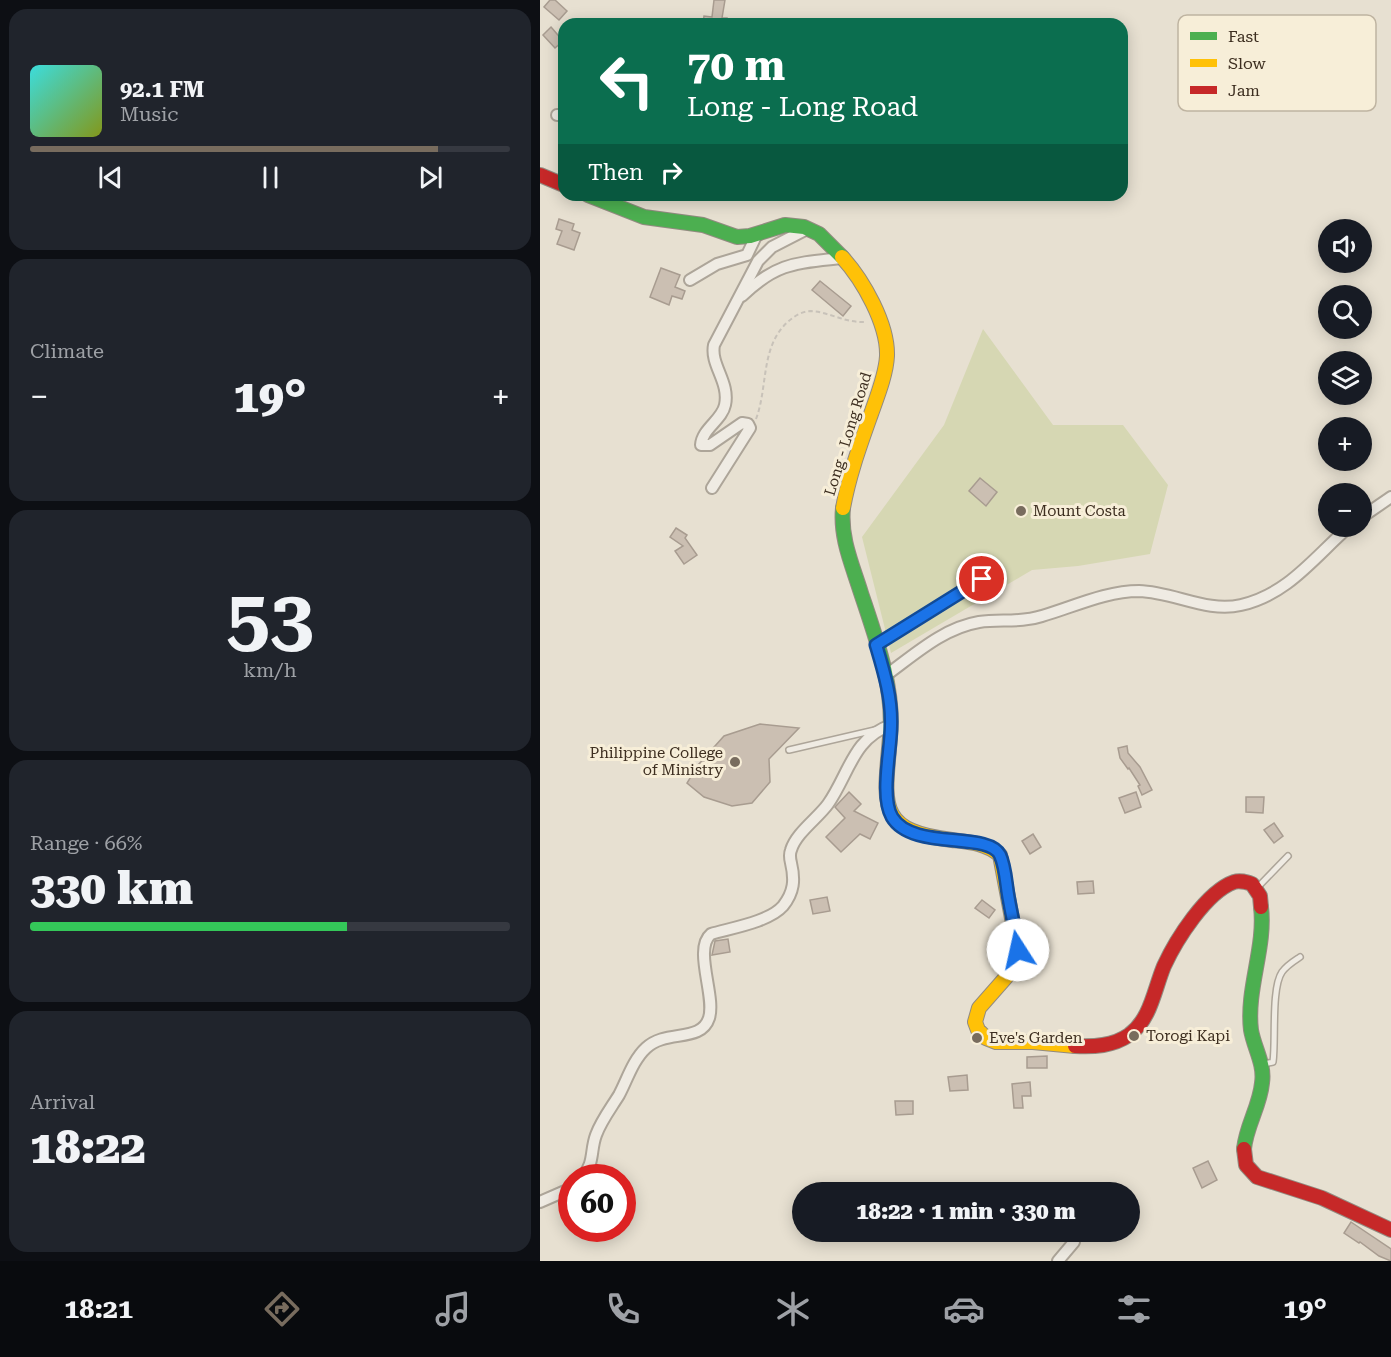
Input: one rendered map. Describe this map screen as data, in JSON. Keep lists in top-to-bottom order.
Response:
{
  "streets": {
    "main road": ["Long - Long Road"]
  },
  "places": [
    "Mount Costa",
    "Philippine College of Ministry",
    "Torogi Kapi",
    "Eve's Garden"
  ],
  "legend": ["Fast", "Slow", "Jam"],
  "page": {
    "turn": ["70 m", "Long - Long Road"],
    "song": ["92.1 FM", "Music"],
    "then": "Then",
    "map_buttons": ["+", "−"],
    "tile": [
      "Climate",
      ["53", "km/h"],
      ["Range · 66%", "330 km"],
      ["Arrival", "18:22"]
    ],
    "heat": ["−", "19°", "+"],
    "limit": "60",
    "trip": "18:22 · 1 min · 330 m",
    "tabs": ["18:21", "19°"]
  }
}
